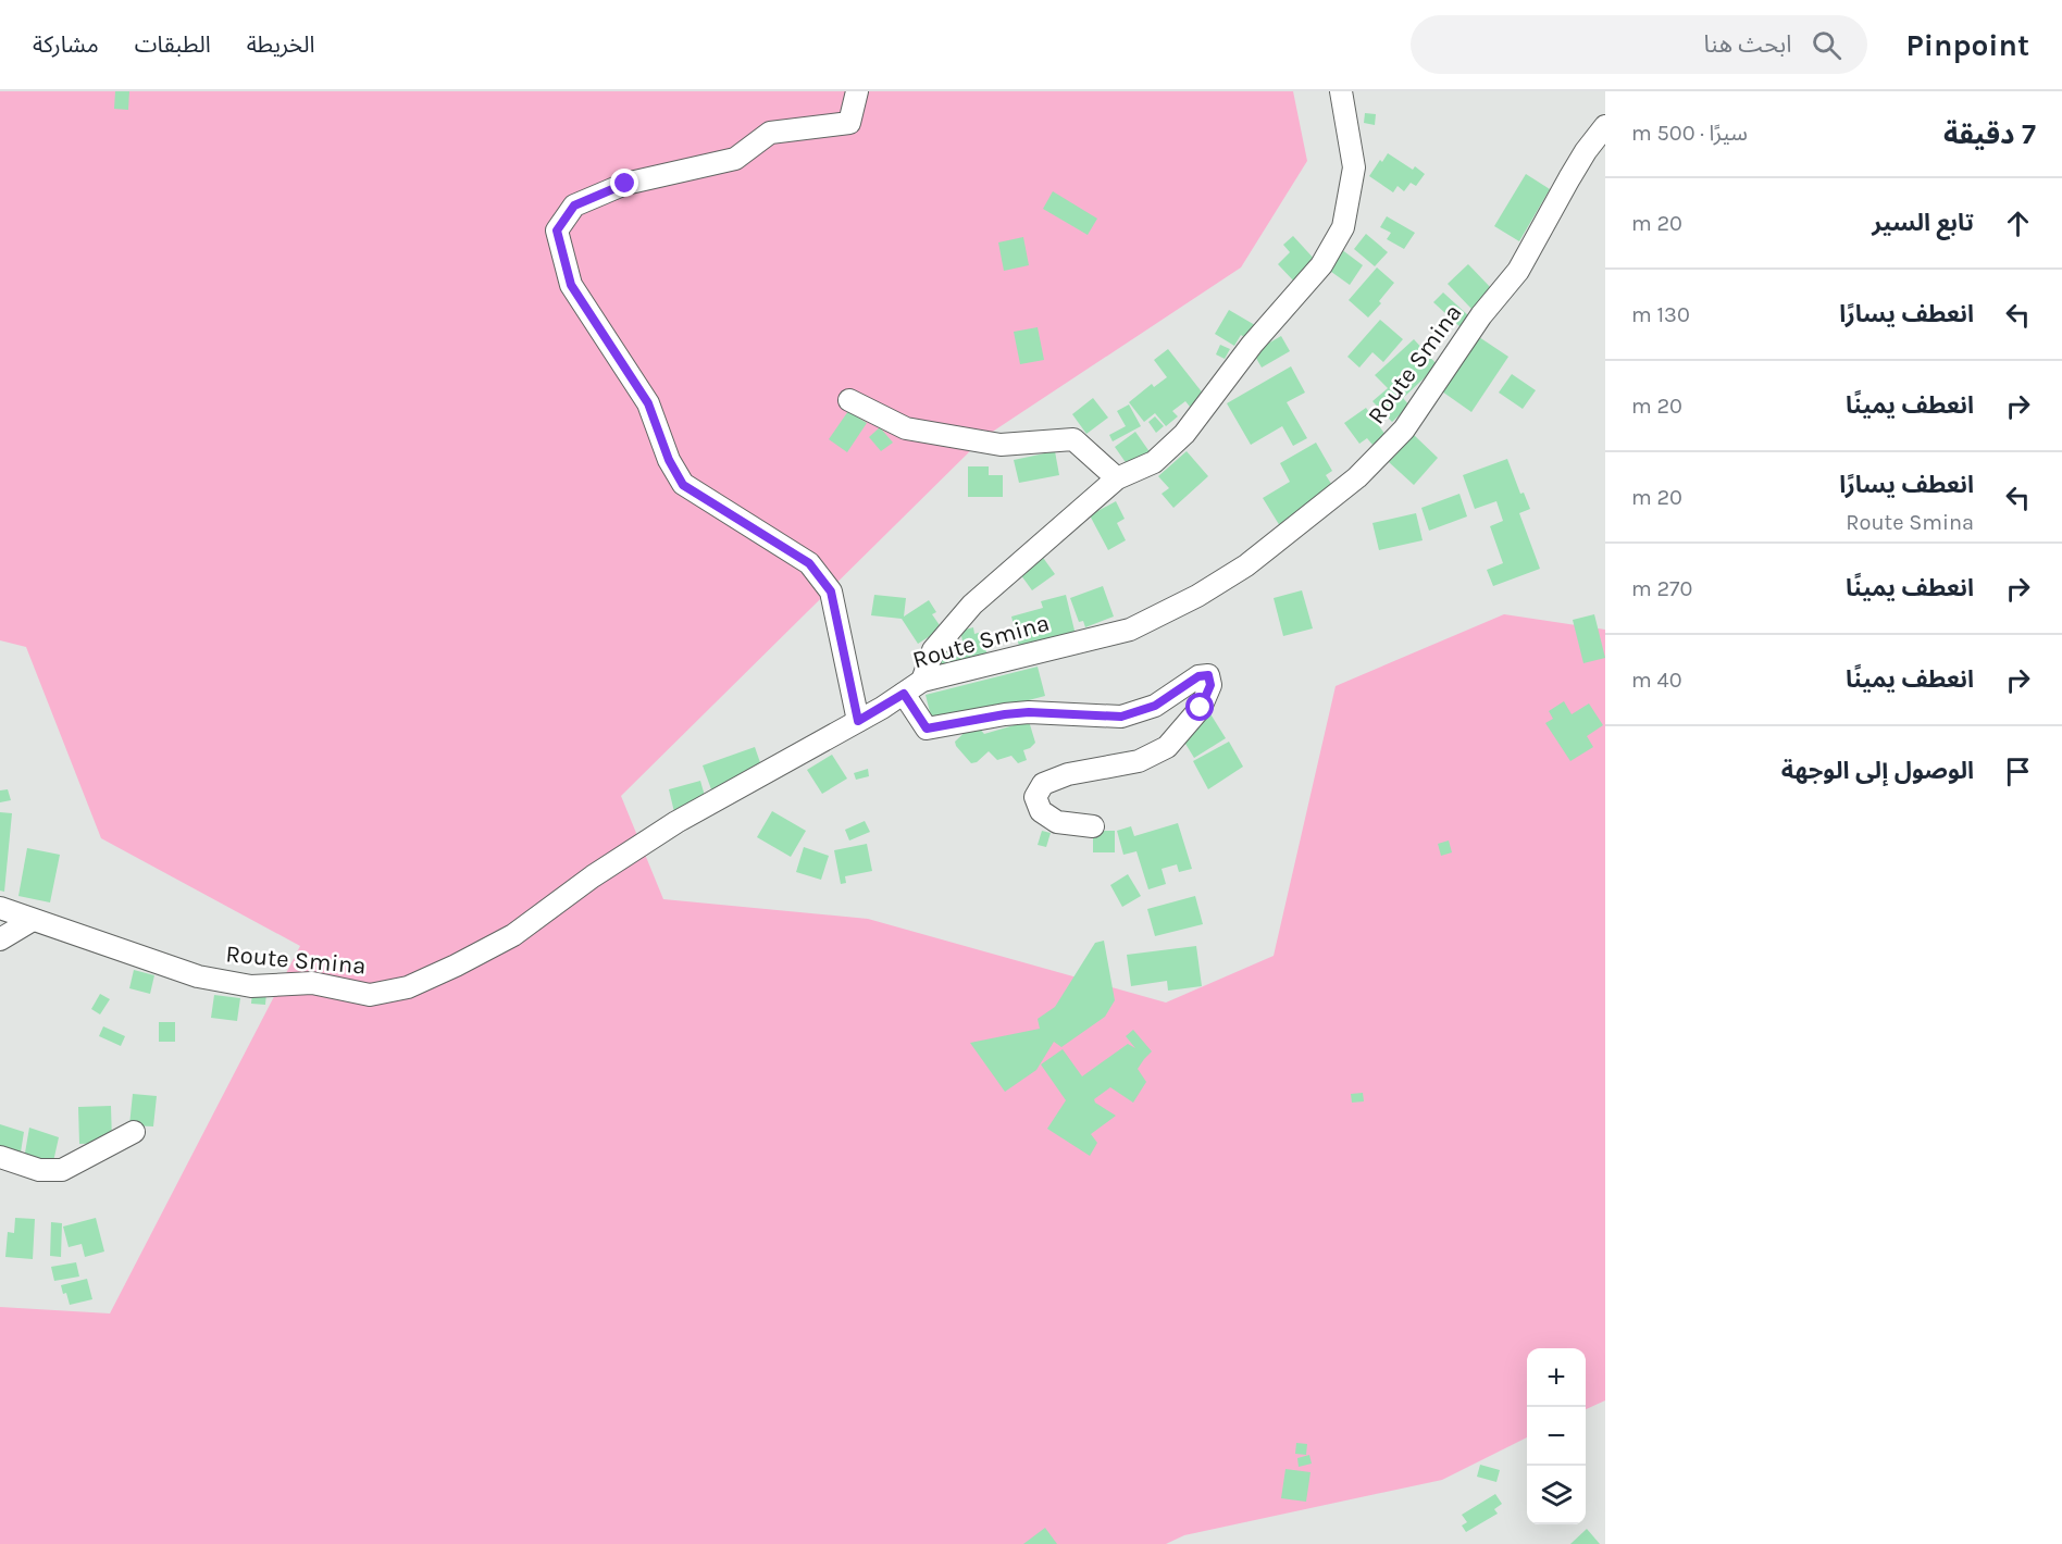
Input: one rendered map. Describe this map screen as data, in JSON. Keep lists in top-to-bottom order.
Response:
{
  "streets": {
    "street": ["Route Smina"]
  },
  "page": {
    "header": "Pinpoint",
    "search": "ابحث هنا",
    "nav": ["الخريطة", "الطبقات", "مشاركة"],
    "heading": ["7 دقيقة", "سيرًا · 500 m"],
    "list": [
      ["تابع السير", "20 m"],
      ["انعطف يسارًا", "130 m"],
      ["انعطف يمينًا", "20 m"],
      ["انعطف يسارًا", "Route Smina", "20 m"],
      ["انعطف يمينًا", "270 m"],
      ["انعطف يمينًا", "40 m"],
      "الوصول إلى الوجهة"
    ],
    "map_buttons": ["+", "−"]
  }
}
